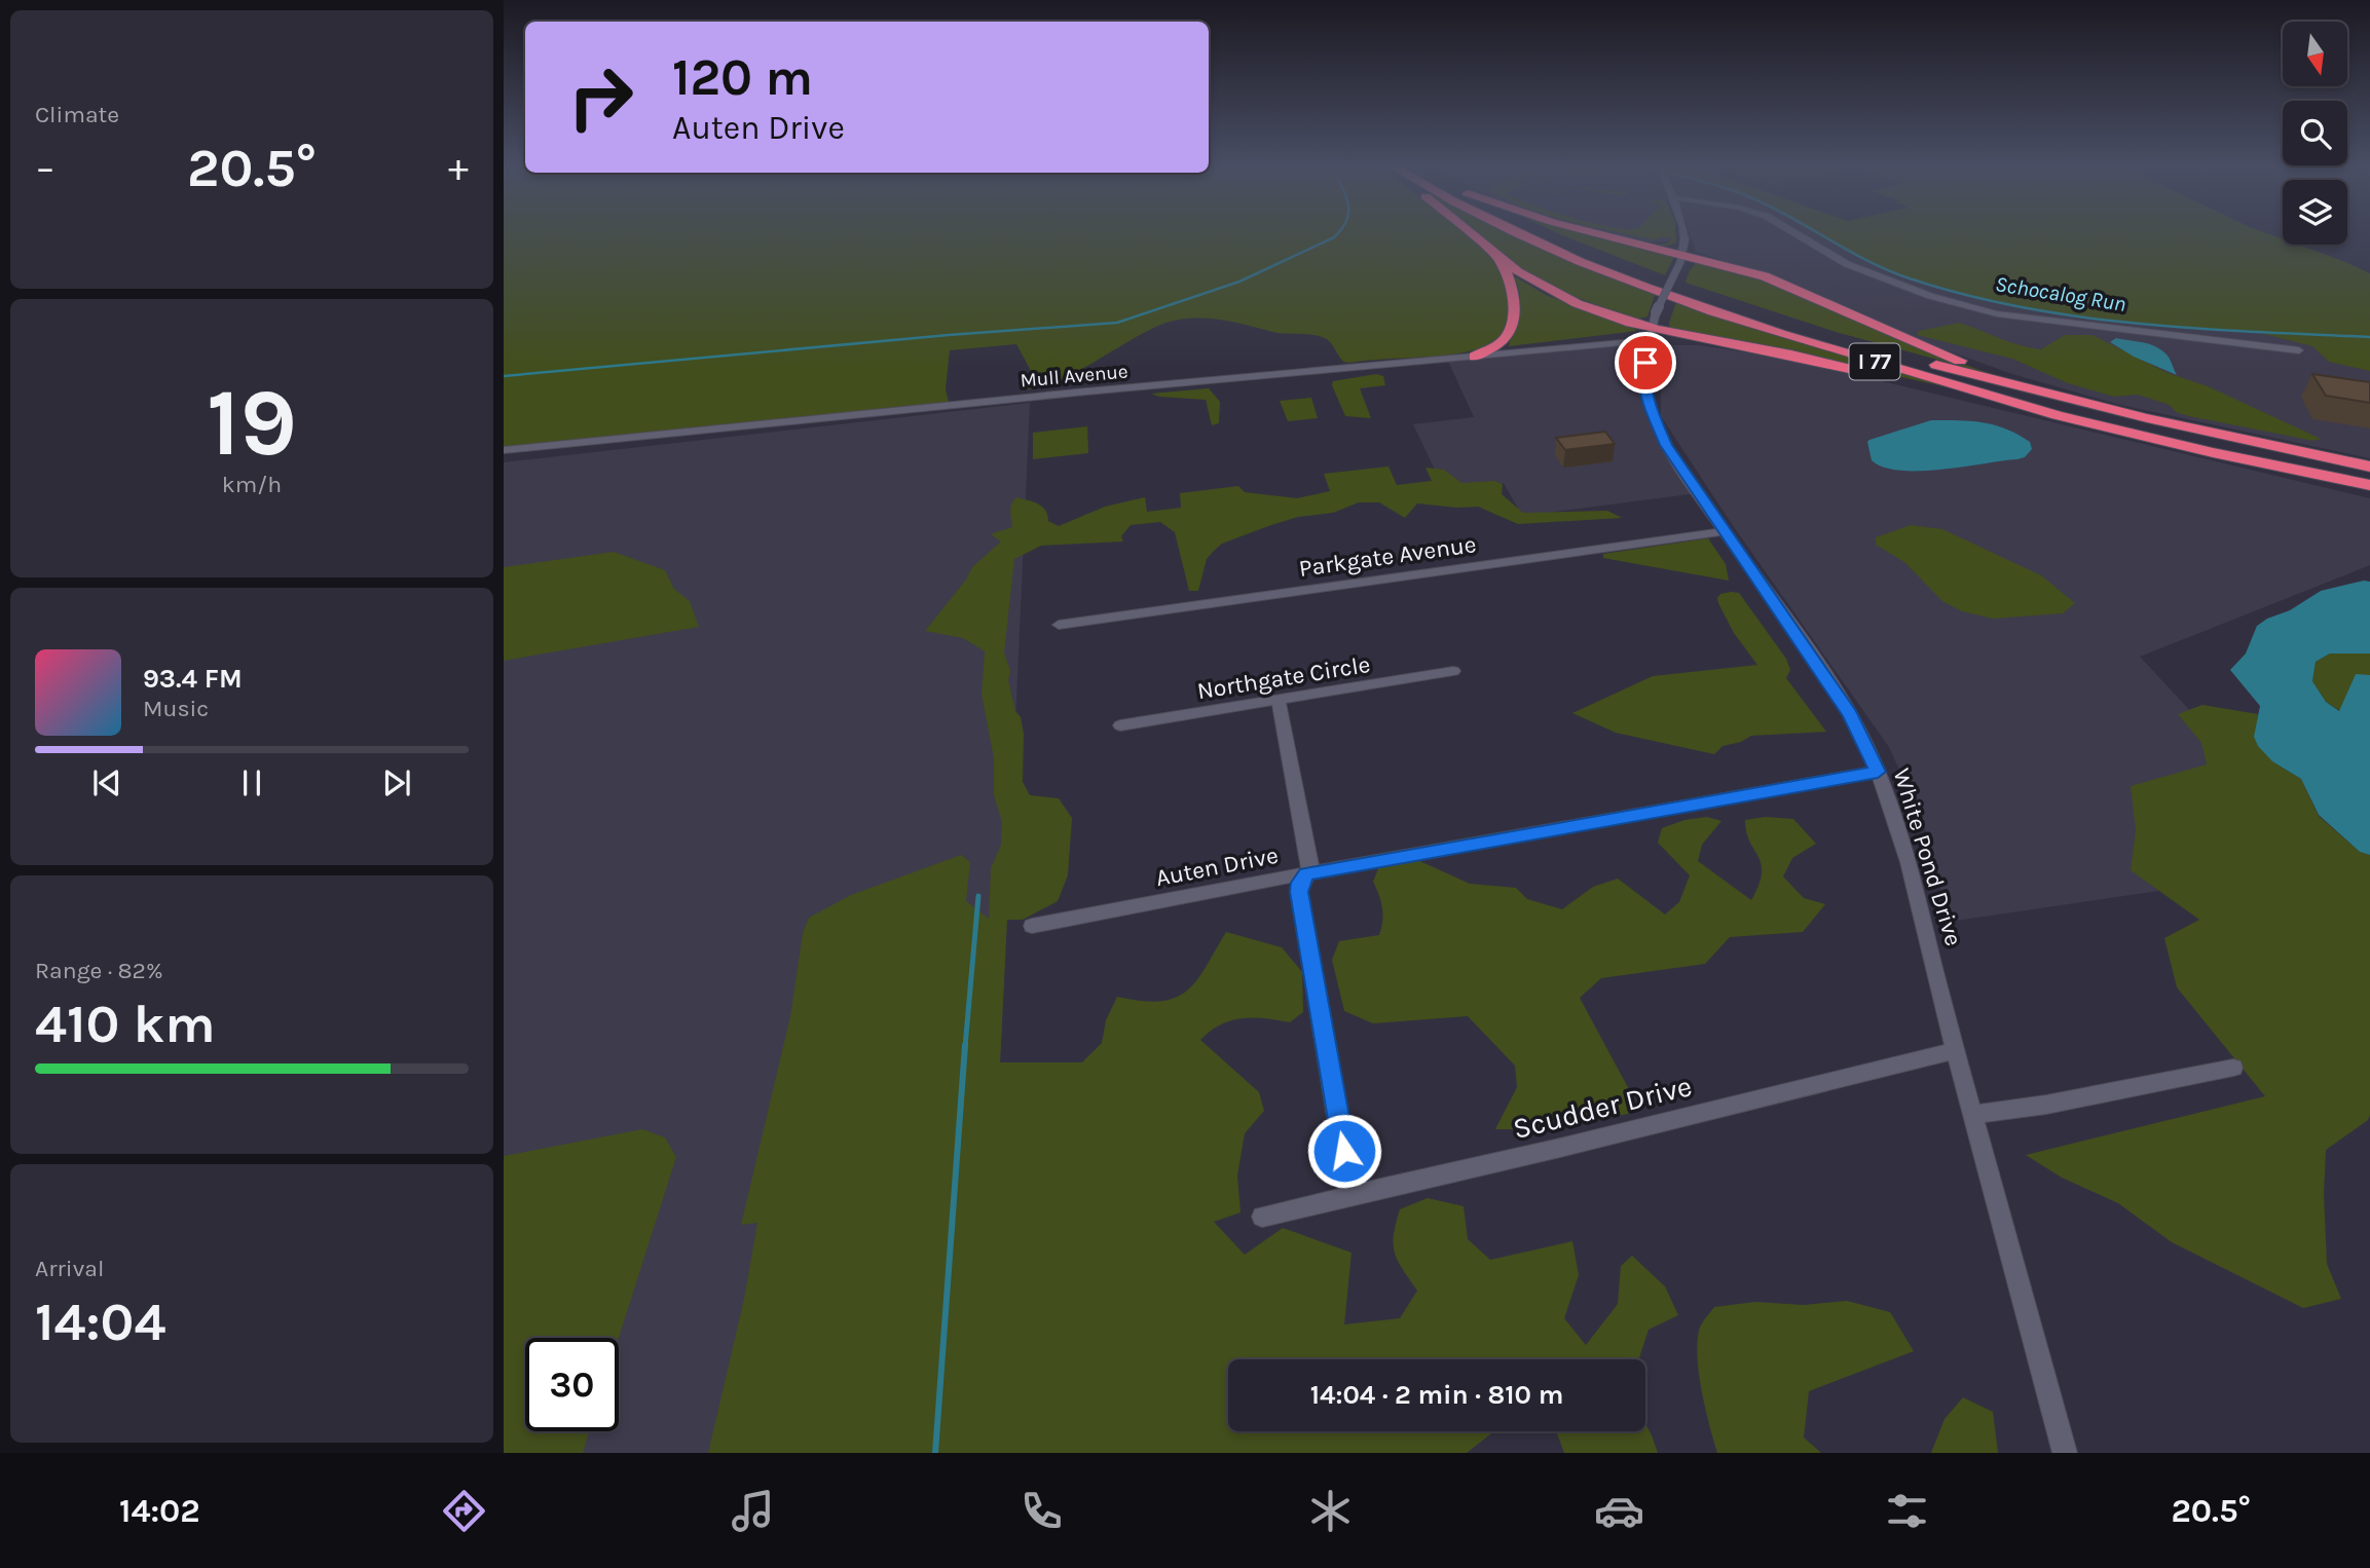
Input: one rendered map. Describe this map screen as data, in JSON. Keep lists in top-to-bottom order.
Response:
{
  "streets": {
    "highway": ["I 77"],
    "street": [
      "Mull Avenue",
      "Parkgate Avenue",
      "Northgate Circle",
      "White Pond Drive",
      "Auten Drive",
      "Scudder Drive"
    ]
  },
  "crossings": [
    ["Mull Avenue", "White Pond Drive"],
    ["Parkgate Avenue", "White Pond Drive"],
    ["White Pond Drive", "Auten Drive"],
    ["White Pond Drive", "Scudder Drive"]
  ],
  "water": ["Schocalog Run"],
  "north": "bottom",
  "page": {
    "tile": [
      "Climate",
      ["19", "km/h"],
      ["Range · 82%", "410 km"],
      ["Arrival", "14:04"]
    ],
    "turn": ["120 m", "Auten Drive"],
    "heat": ["−", "20.5°", "+"],
    "song": ["93.4 FM", "Music"],
    "limit": "30",
    "trip": "14:04 · 2 min · 810 m",
    "tabs": ["14:02", "20.5°"]
  }
}
